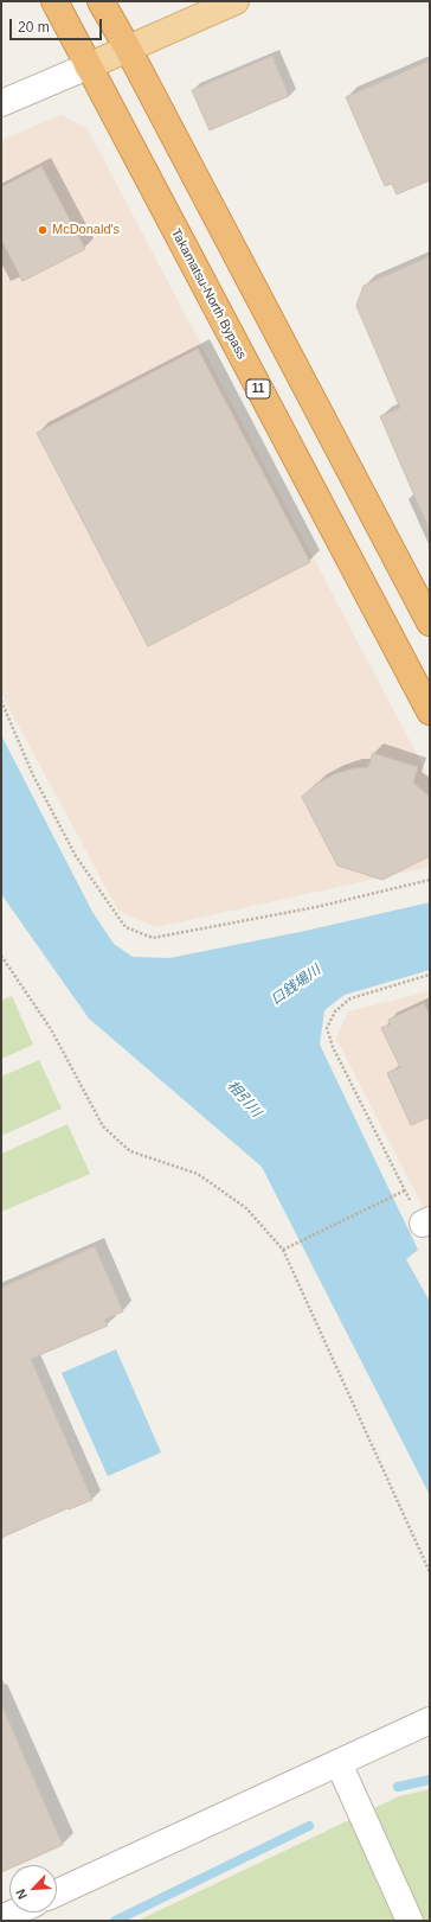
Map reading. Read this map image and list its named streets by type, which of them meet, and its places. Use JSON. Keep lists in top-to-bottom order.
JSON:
{
  "streets": {
    "highway": ["Takamatsu-North Bypass", "11"]
  },
  "water": ["口銭場川", "相引川"],
  "places": ["McDonald's"],
  "scale_bar": "20 m",
  "north": "bottom left"
}
